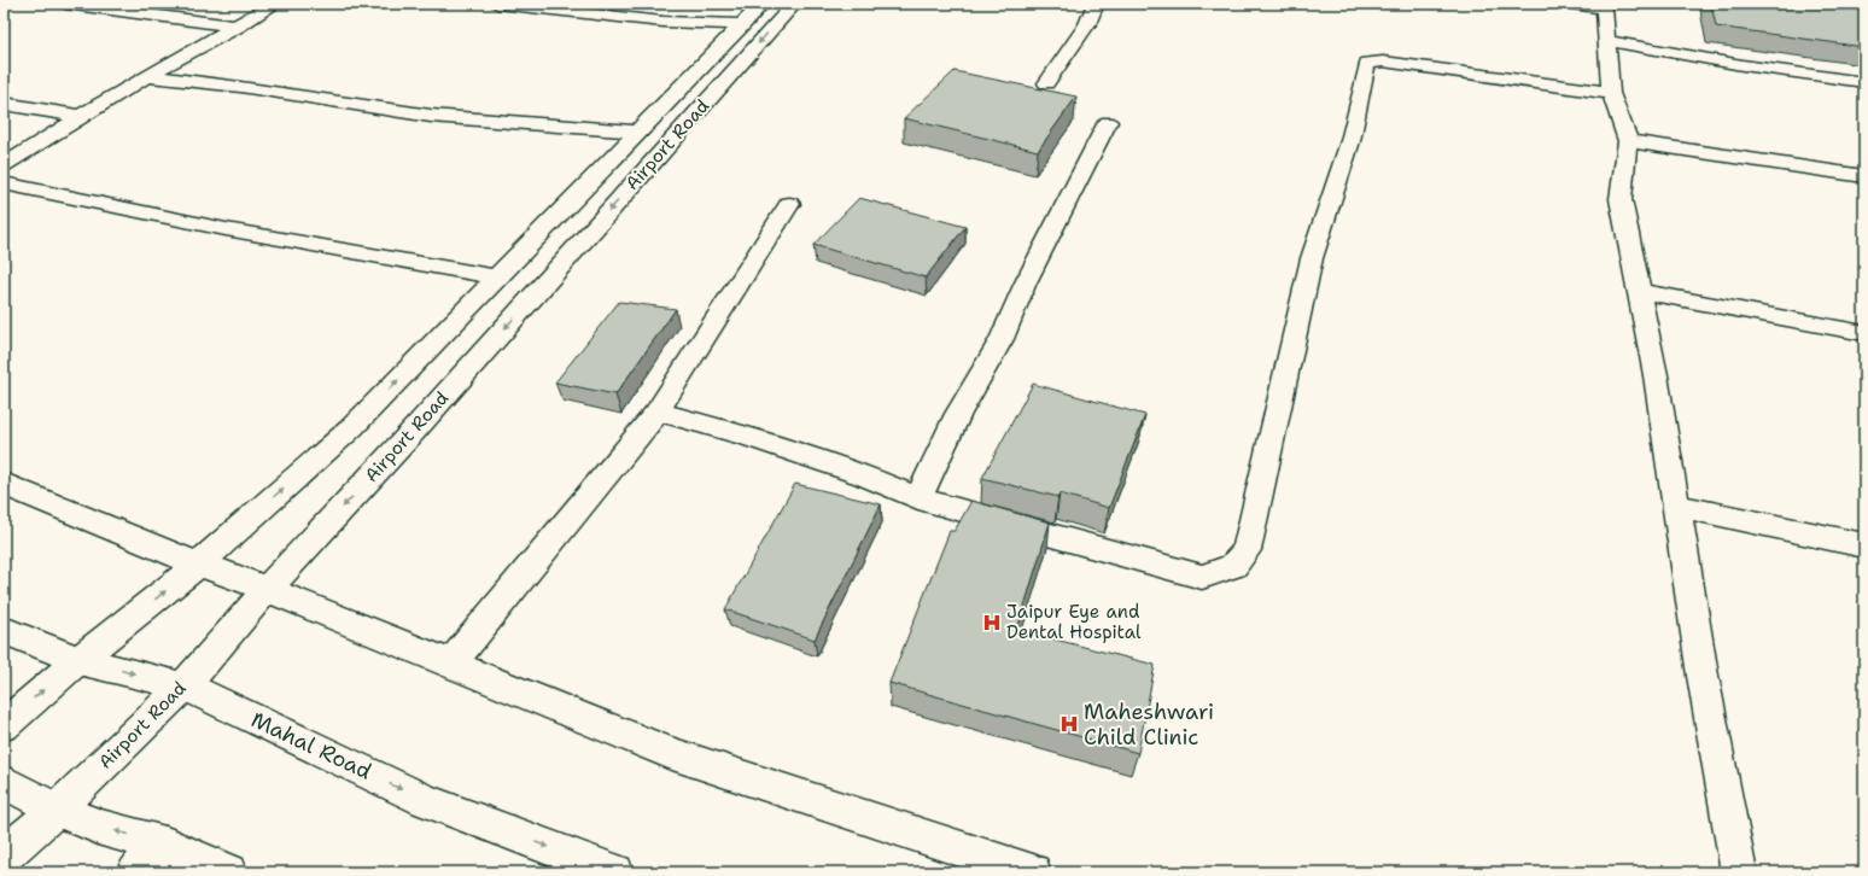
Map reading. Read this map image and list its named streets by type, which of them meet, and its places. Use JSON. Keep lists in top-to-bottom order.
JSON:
{
  "streets": {
    "street": ["Airport Road", "Mahal Road"]
  },
  "crossings": [
    ["Airport Road", "Mahal Road"]
  ],
  "places": {
    "hospital": ["Jaipur Eye and Dental Hospital", "Maheshwari Child Clinic"]
  }
}
